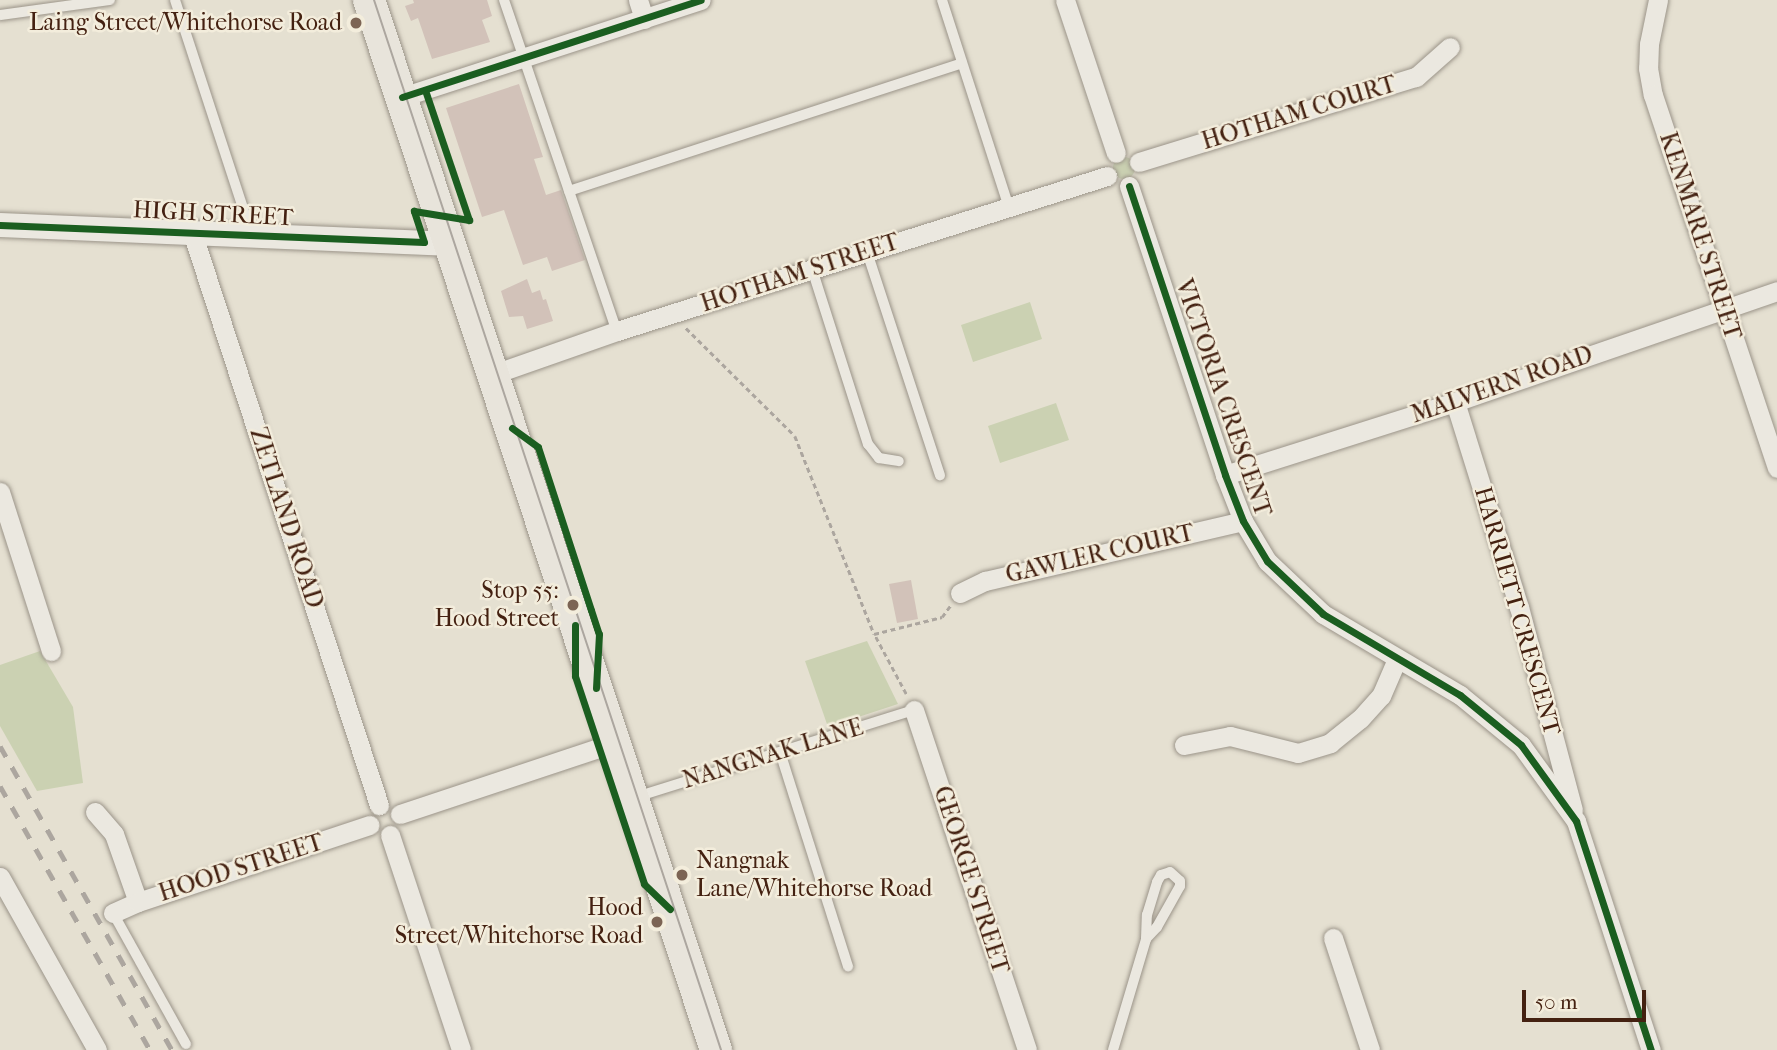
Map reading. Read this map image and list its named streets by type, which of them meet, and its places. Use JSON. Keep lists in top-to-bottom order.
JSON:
{
  "streets": {
    "street": [
      "HOTHAM COURT",
      "HIGH STREET",
      "KENMARE STREET",
      "HOTHAM STREET",
      "MALVERN ROAD",
      "VICTORIA CRESCENT",
      "ZETLAND ROAD",
      "GAWLER COURT",
      "HARRIETT CRESCENT",
      "HOOD STREET",
      "GEORGE STREET"
    ],
    "lane": ["NANGNAK LANE"]
  },
  "crossings": [
    ["HOTHAM COURT", "HOTHAM STREET"],
    ["HOTHAM COURT", "VICTORIA CRESCENT"],
    ["HIGH STREET", "ZETLAND ROAD"],
    ["KENMARE STREET", "MALVERN ROAD"],
    ["HOTHAM STREET", "VICTORIA CRESCENT"],
    ["MALVERN ROAD", "VICTORIA CRESCENT"],
    ["MALVERN ROAD", "HARRIETT CRESCENT"],
    ["VICTORIA CRESCENT", "GAWLER COURT"],
    ["VICTORIA CRESCENT", "HARRIETT CRESCENT"],
    ["ZETLAND ROAD", "HOOD STREET"],
    ["NANGNAK LANE", "GEORGE STREET"]
  ],
  "places": [
    "Laing Street/Whitehorse Road",
    "Stop 55: Hood Street",
    "Nangnak Lane/Whitehorse Road",
    "Hood Street/Whitehorse Road"
  ],
  "scale_bar": "50 m"
}
